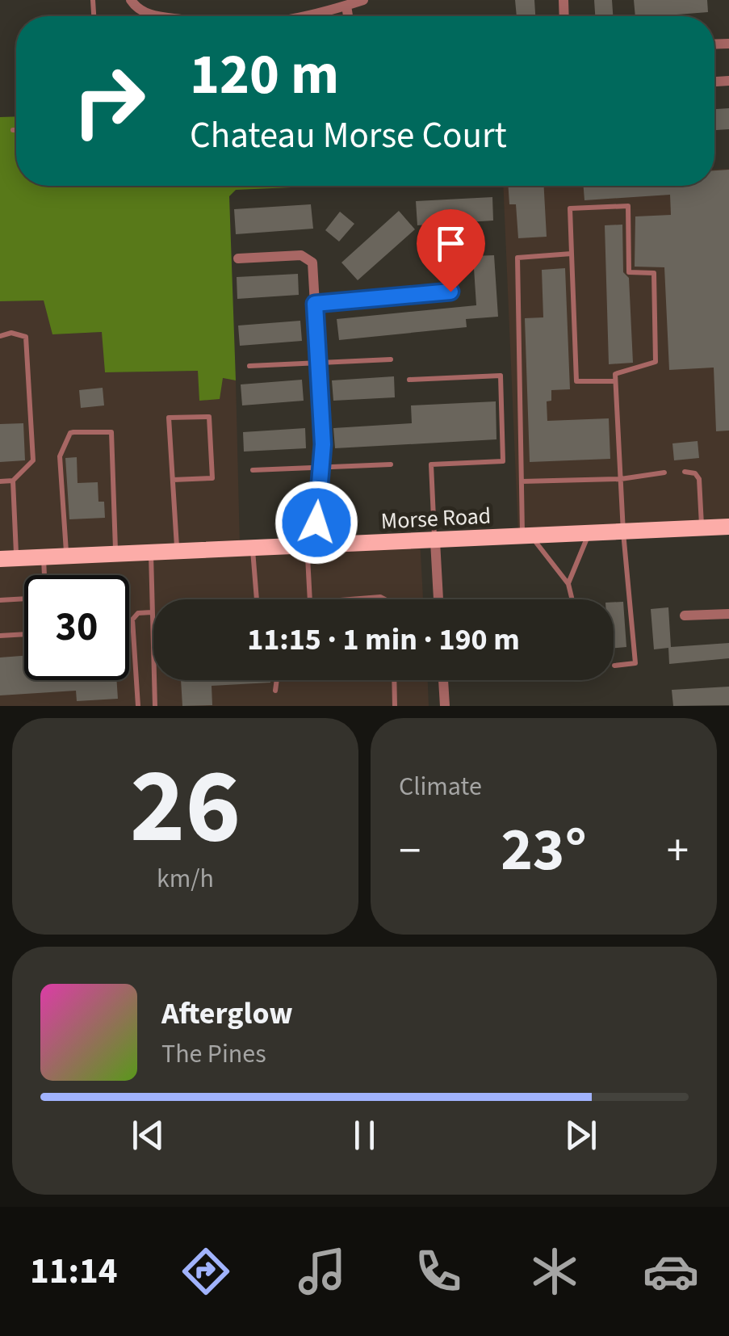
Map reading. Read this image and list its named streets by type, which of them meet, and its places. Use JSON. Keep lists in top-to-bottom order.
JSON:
{
  "streets": {
    "main road": ["Morse Road"]
  },
  "page": {
    "turn": ["120 m", "Chateau Morse Court"],
    "limit": "30",
    "trip": "11:15 · 1 min · 190 m",
    "tile": [
      ["26", "km/h"],
      "Climate"
    ],
    "heat": ["−", "23°", "+"],
    "song": ["Afterglow", "The Pines"],
    "tabs": "11:14"
  }
}
